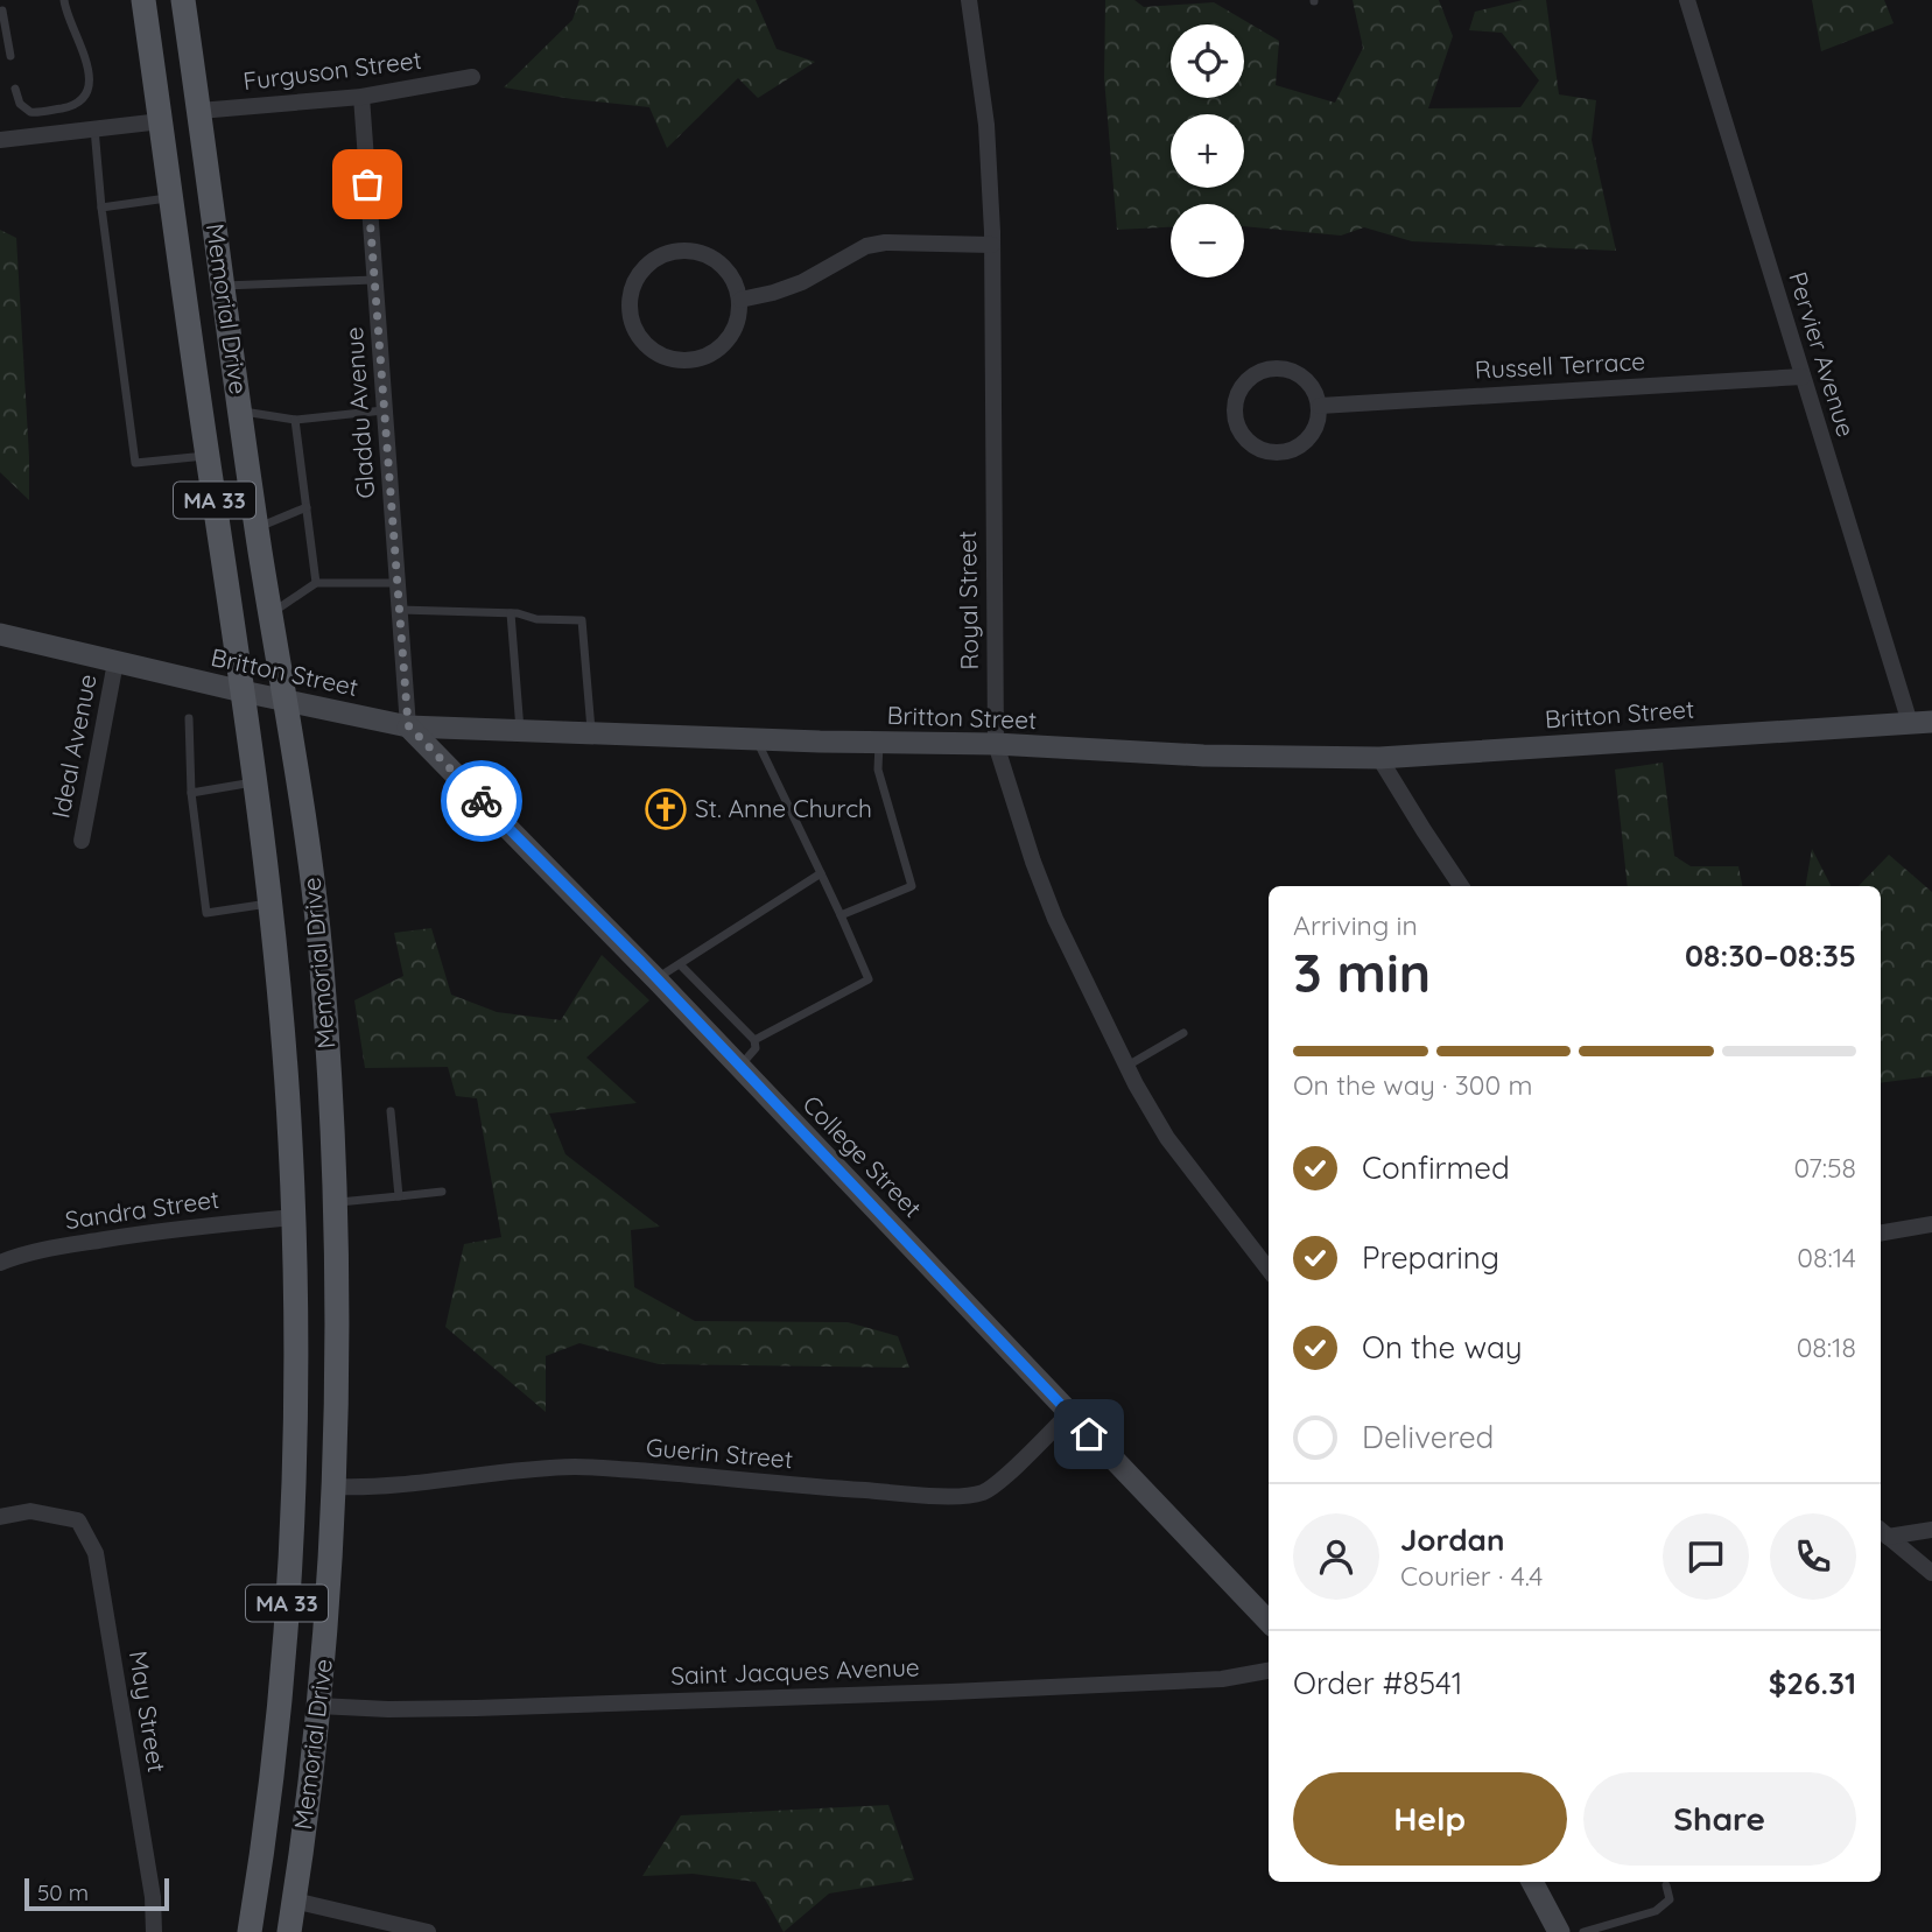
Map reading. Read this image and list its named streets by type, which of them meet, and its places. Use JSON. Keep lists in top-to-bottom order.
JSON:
{
  "streets": {
    "main road": ["Memorial Drive", "MA 33"],
    "street": [
      "Furguson Street",
      "Pervier Avenue",
      "Russell Terrace",
      "Gladdu Avenue",
      "Royal Street",
      "Britton Street",
      "Ideal Avenue",
      "College Street",
      "Sandra Street",
      "Guerin Street",
      "Saint Jacques Avenue",
      "May Street"
    ]
  },
  "crossings": [
    ["Furguson Street", "Memorial Drive"],
    ["Furguson Street", "Gladdu Avenue"],
    ["Memorial Drive", "Britton Street"],
    ["Memorial Drive", "Sandra Street"],
    ["Memorial Drive", "Guerin Street"],
    ["Memorial Drive", "Saint Jacques Avenue"],
    ["Pervier Avenue", "Russell Terrace"],
    ["Pervier Avenue", "Britton Street"],
    ["Gladdu Avenue", "Britton Street"],
    ["Gladdu Avenue", "College Street"],
    ["Royal Street", "Britton Street"],
    ["Britton Street", "Ideal Avenue"],
    ["Britton Street", "College Street"],
    ["College Street", "Guerin Street"]
  ],
  "places": {
    "church": ["St. Anne Church"]
  },
  "scale_bar": "50 m",
  "page": {
    "map_buttons": ["+", "−"],
    "heading": ["3 min", "Arriving in", "08:30–08:35"],
    "panel": [
      "Jordan",
      "Courier · 4.4",
      "Order #8541",
      "$26.31"
    ],
    "bar": "On the way · 300 m",
    "list": [
      ["Confirmed", "07:58"],
      ["Preparing", "08:14"],
      ["On the way", "08:18"],
      "Delivered"
    ],
    "buttons": ["Help", "Share"],
    "scale": "50 m"
  }
}
